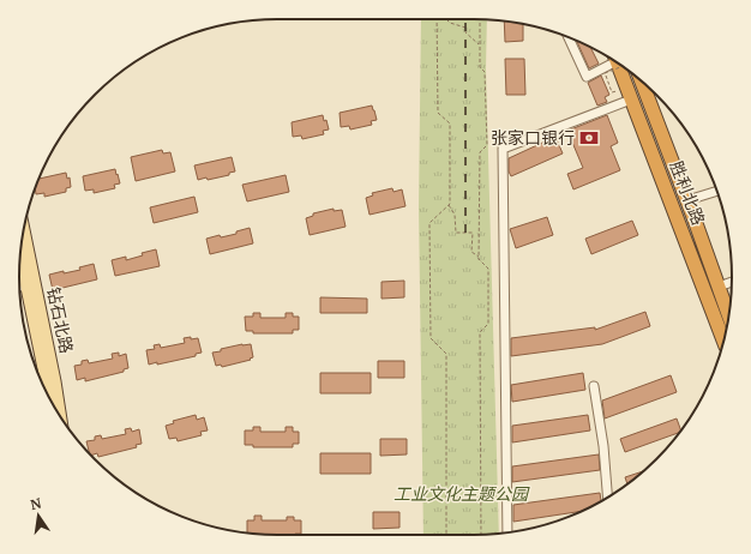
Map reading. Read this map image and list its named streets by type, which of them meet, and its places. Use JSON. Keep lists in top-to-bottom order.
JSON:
{
  "streets": {
    "highway": ["胜利北路"],
    "main road": ["钻石北路"]
  },
  "parks": ["工业文化主题公园"],
  "places": {
    "bank": ["张家口银行"]
  },
  "north": "top"
}
